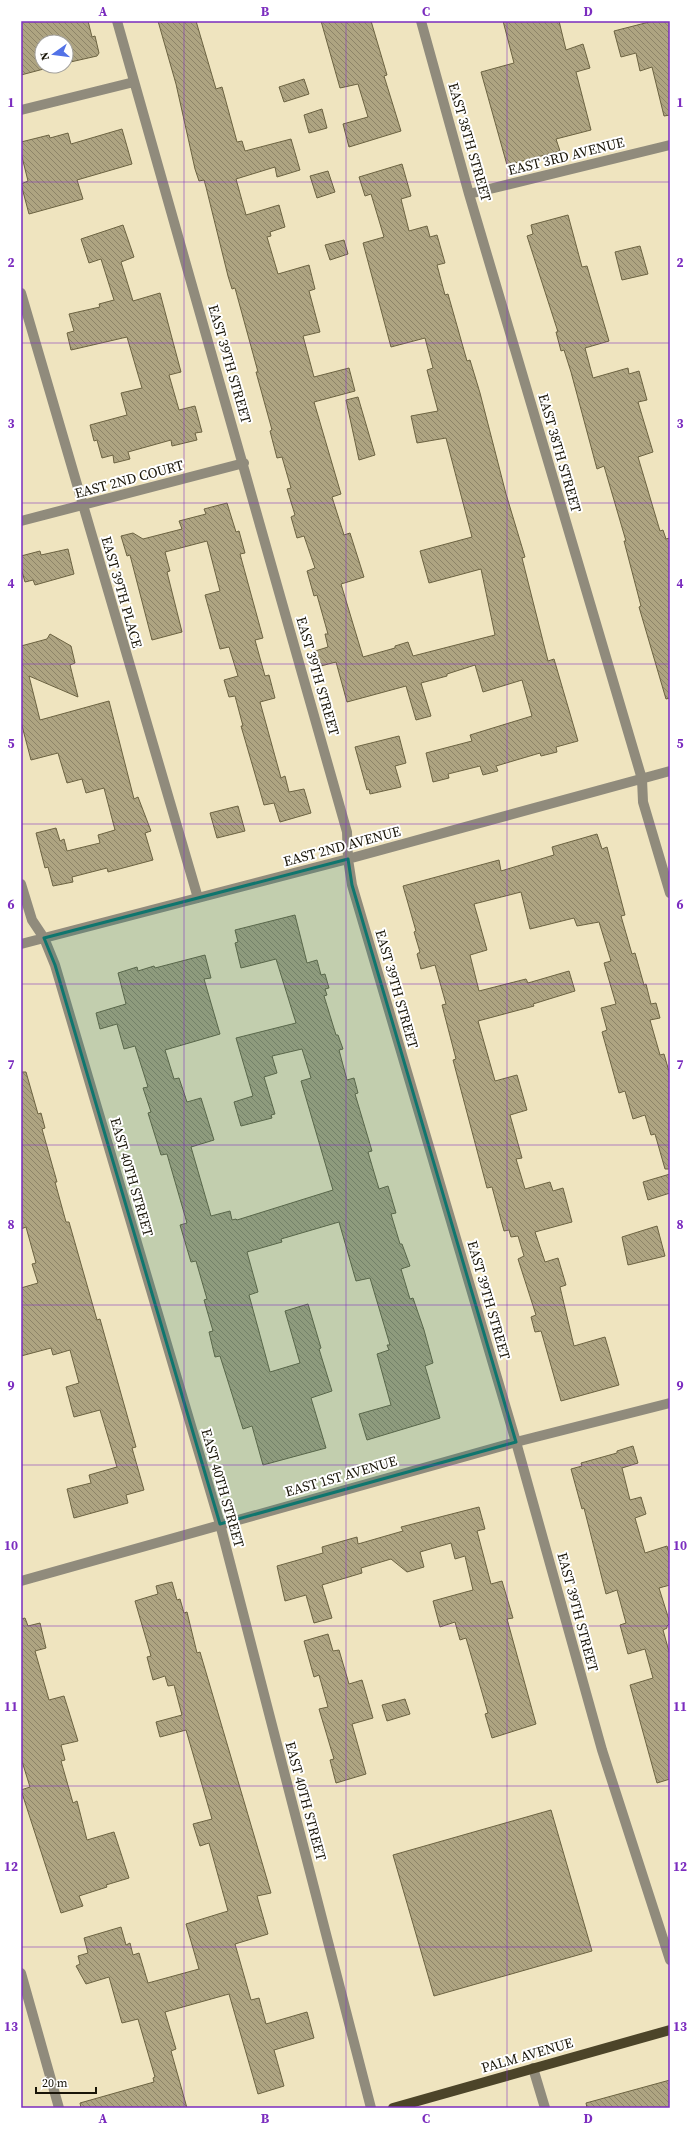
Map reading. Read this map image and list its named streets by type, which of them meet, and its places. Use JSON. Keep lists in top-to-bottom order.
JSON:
{
  "streets": {
    "main road": ["PALM AVENUE"],
    "street": [
      "EAST 38TH STREET",
      "EAST 3RD AVENUE",
      "EAST 39TH STREET",
      "EAST 2ND COURT",
      "EAST 39TH PLACE",
      "EAST 2ND AVENUE",
      "EAST 40TH STREET",
      "EAST 1ST AVENUE"
    ]
  },
  "crossings": [
    ["EAST 38TH STREET", "EAST 3RD AVENUE"],
    ["EAST 38TH STREET", "EAST 2ND AVENUE"],
    ["EAST 39TH STREET", "EAST 2ND COURT"],
    ["EAST 39TH STREET", "EAST 2ND AVENUE"],
    ["EAST 39TH STREET", "EAST 1ST AVENUE"],
    ["EAST 2ND COURT", "EAST 39TH PLACE"],
    ["EAST 39TH PLACE", "EAST 2ND AVENUE"],
    ["EAST 2ND AVENUE", "EAST 40TH STREET"],
    ["EAST 40TH STREET", "EAST 1ST AVENUE"]
  ],
  "scale_bar": "20 m",
  "north": "left",
  "grid": {
    "columns": [
      "A",
      "B",
      "C",
      "D"
    ],
    "rows": [
      "1",
      "2",
      "3",
      "4",
      "5",
      "6",
      "7",
      "8",
      "9",
      "10",
      "11",
      "12",
      "13"
    ]
  }
}
